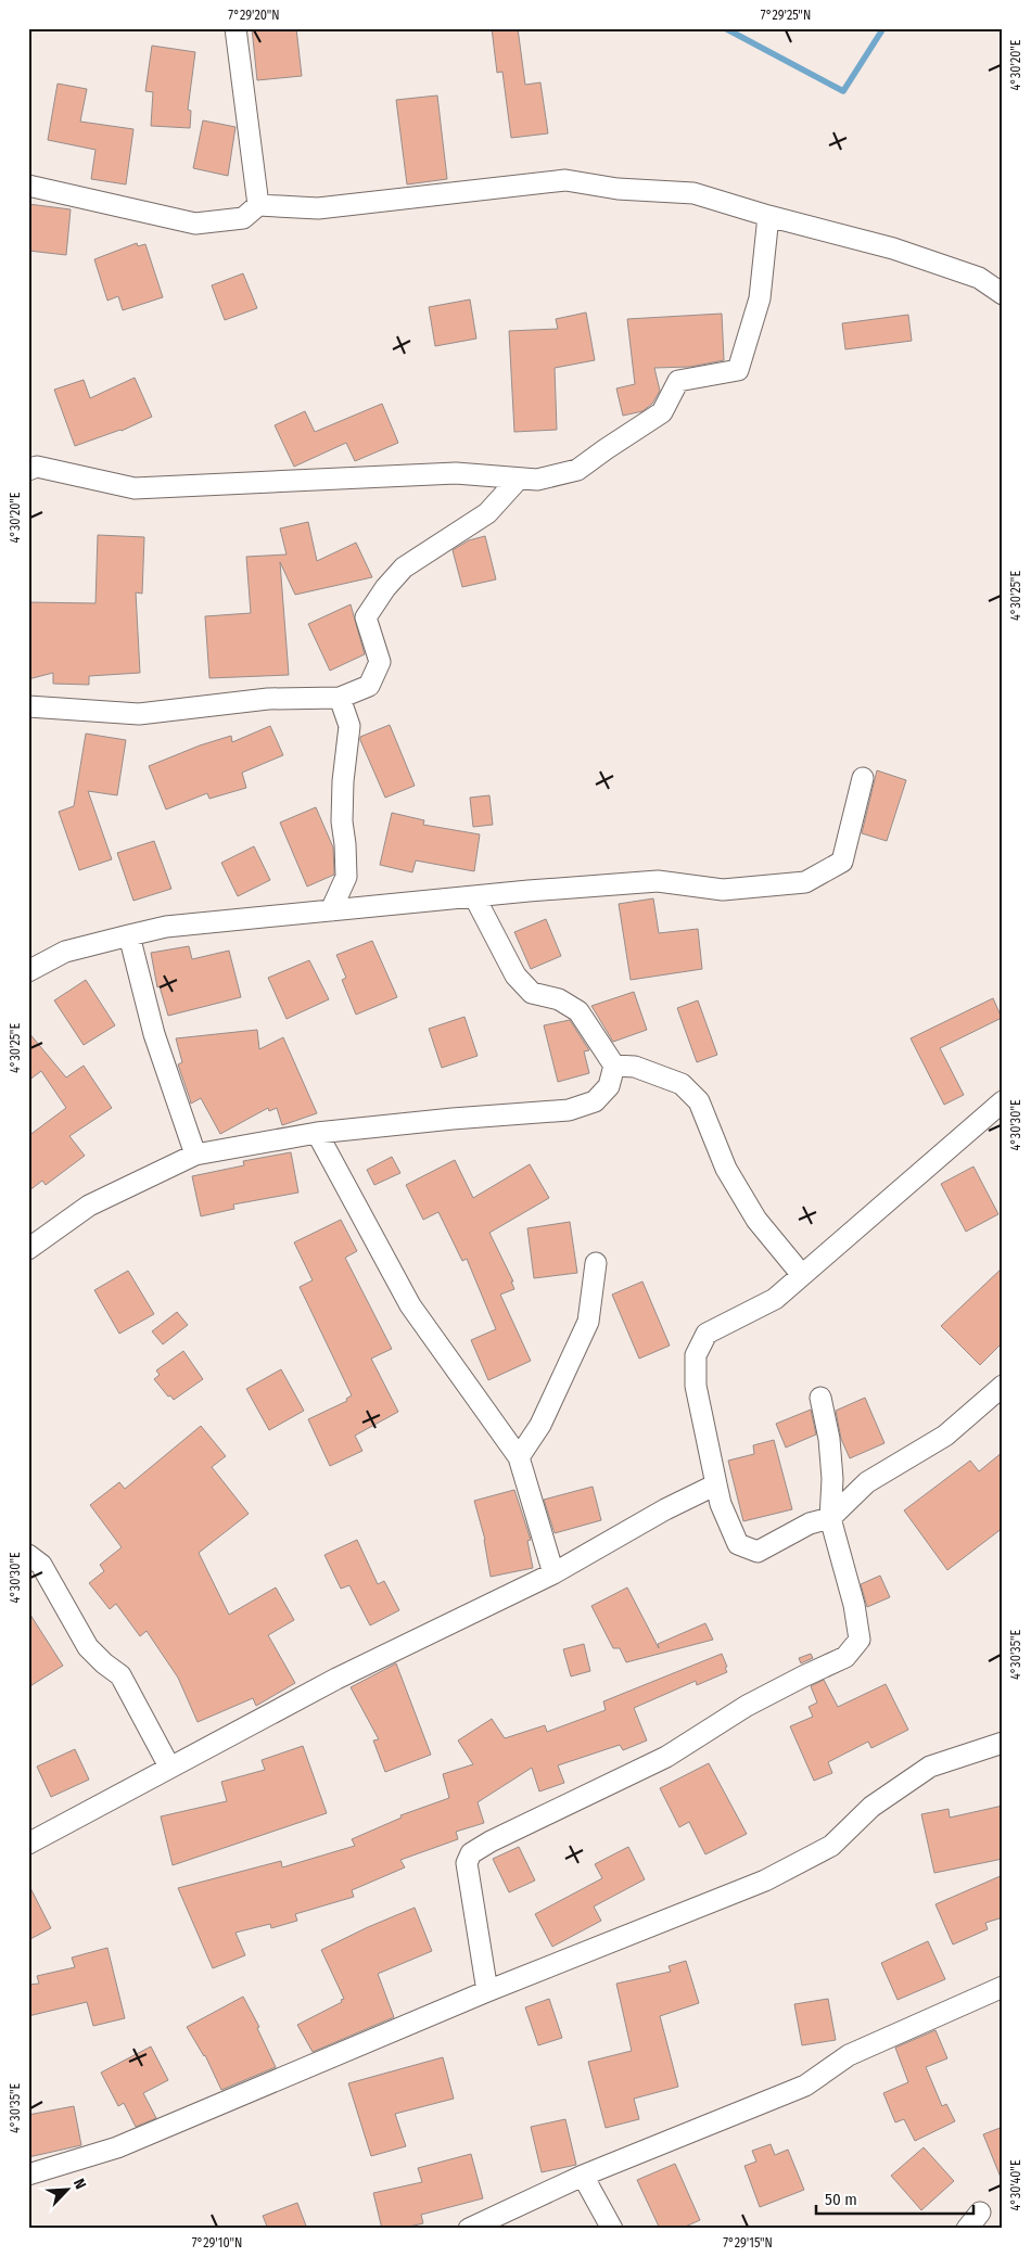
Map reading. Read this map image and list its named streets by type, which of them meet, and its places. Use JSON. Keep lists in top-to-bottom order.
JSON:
{
  "scale_bar": "50 m",
  "north": "top right",
  "coordinates": [
    "7°29'20\"N",
    "7°29'25\"N",
    "4°30'20\"E",
    "4°30'25\"E",
    "4°30'30\"E",
    "4°30'35\"E",
    "4°30'40\"E",
    "7°29'10\"N",
    "7°29'15\"N"
  ]
}
